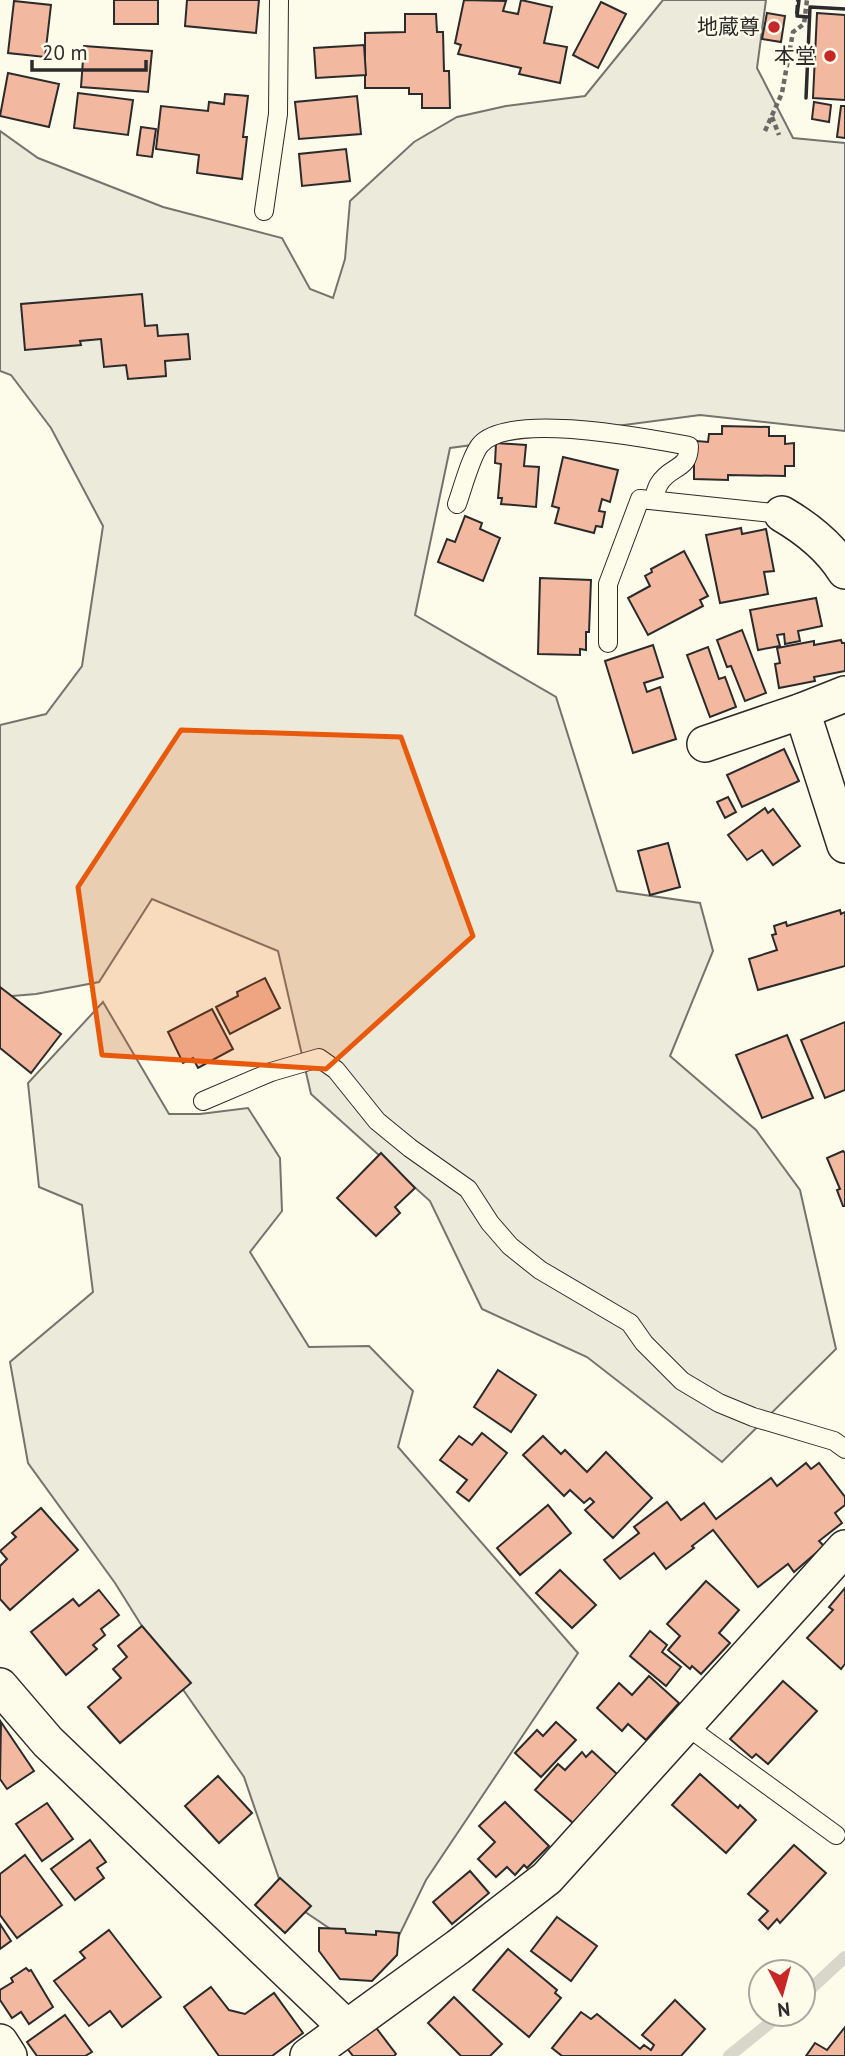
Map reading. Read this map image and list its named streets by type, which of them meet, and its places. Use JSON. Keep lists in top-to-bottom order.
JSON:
{
  "places": ["地蔵尊", "本堂"],
  "scale_bar": "20 m",
  "north": "bottom"
}
